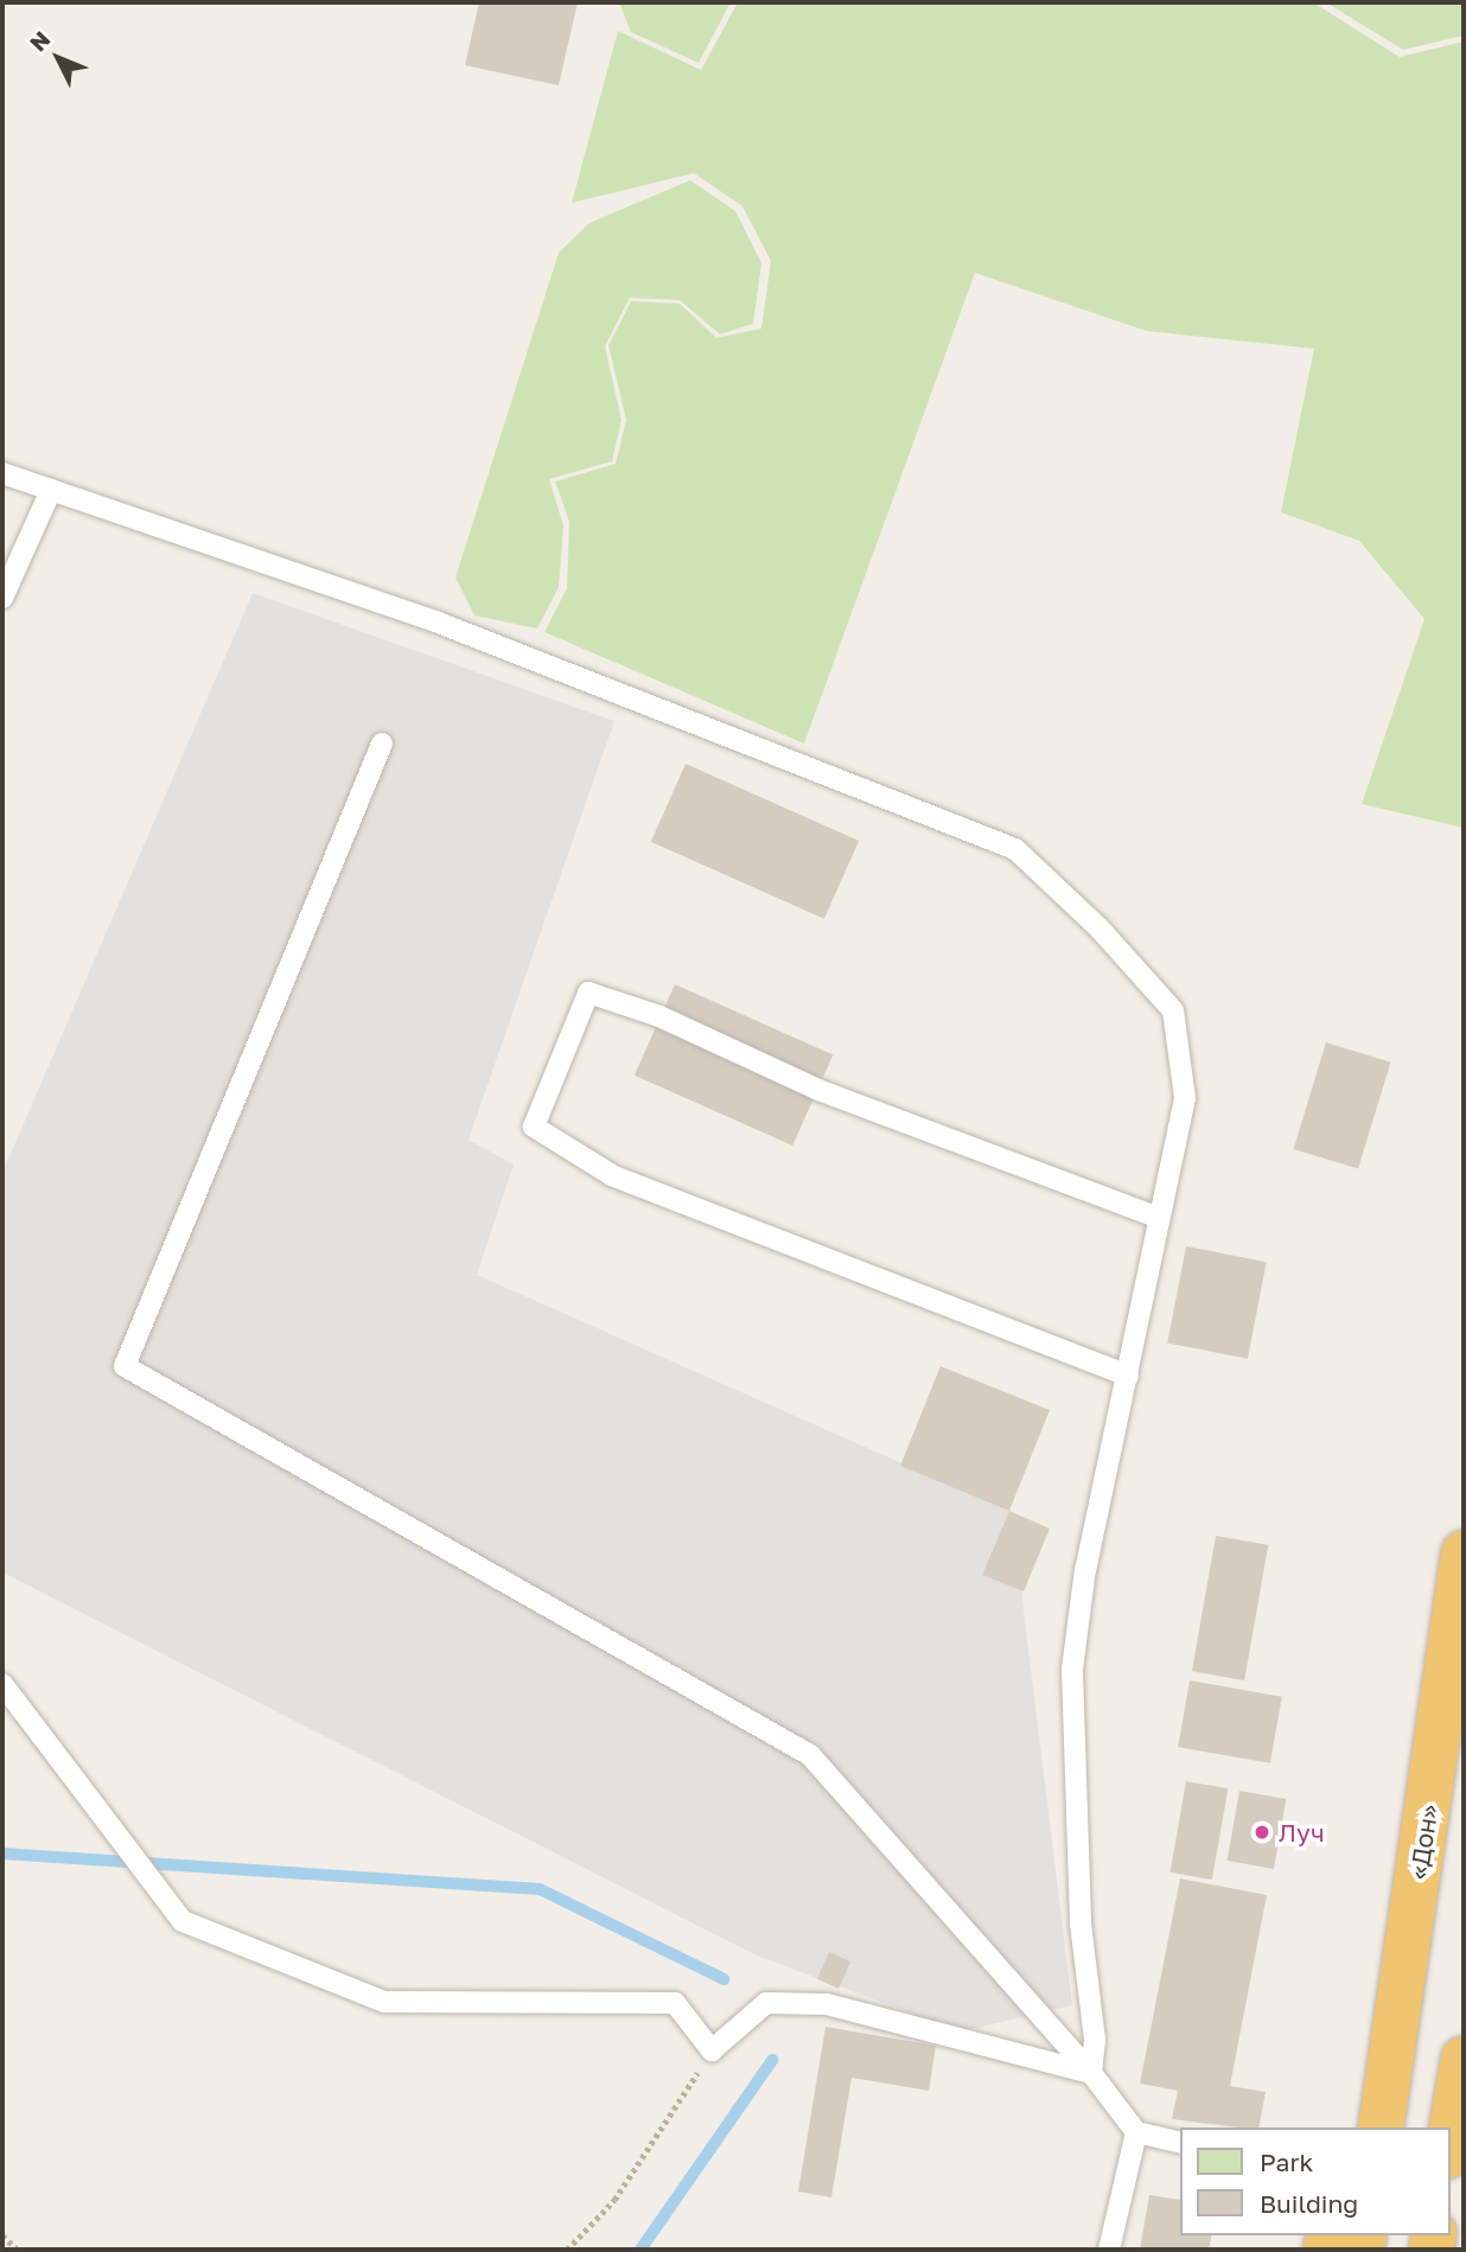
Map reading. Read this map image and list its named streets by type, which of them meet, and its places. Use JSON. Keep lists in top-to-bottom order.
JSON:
{
  "streets": {
    "highway": ["«Дон»"]
  },
  "places": ["Луч"],
  "legend": ["Park", "Building"],
  "north": "top left"
}
